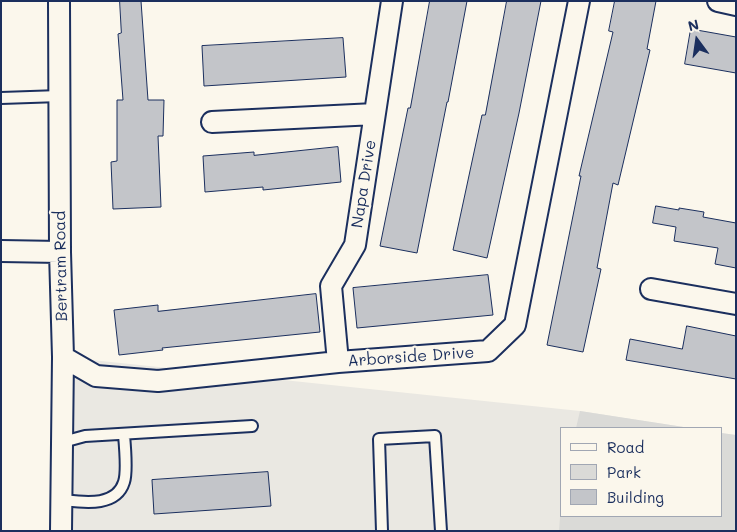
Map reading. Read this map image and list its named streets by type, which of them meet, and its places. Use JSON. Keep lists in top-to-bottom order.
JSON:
{
  "streets": {
    "street": ["Napa Drive", "Bertram Road", "Arborside Drive"]
  },
  "crossings": [
    ["Napa Drive", "Arborside Drive"],
    ["Bertram Road", "Arborside Drive"]
  ],
  "legend": ["Road", "Park", "Building"],
  "north": "top"
}
